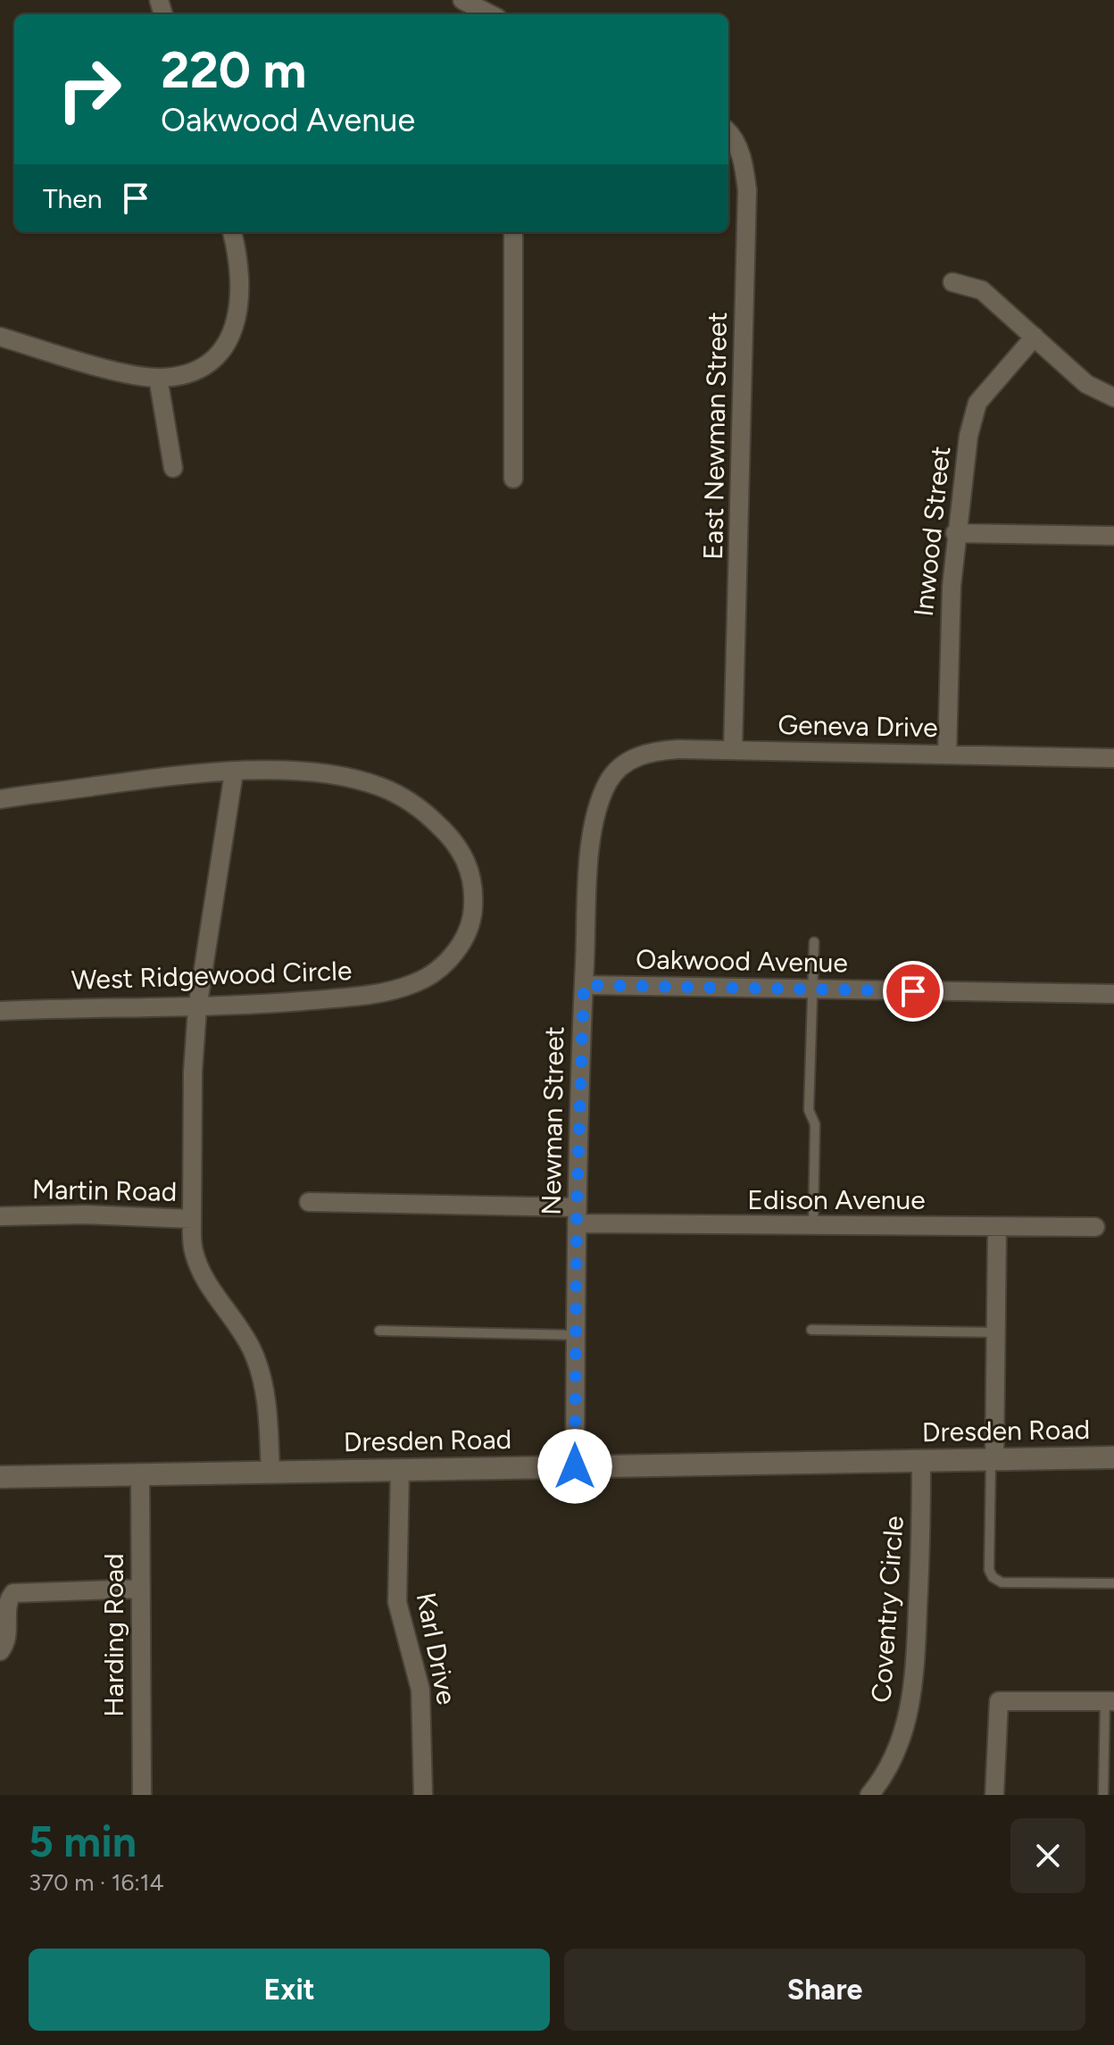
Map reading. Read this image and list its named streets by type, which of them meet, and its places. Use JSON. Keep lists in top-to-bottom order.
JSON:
{
  "streets": {
    "street": [
      "East Newman Street",
      "Inwood Street",
      "Geneva Drive",
      "Oakwood Avenue",
      "West Ridgewood Circle",
      "Newman Street",
      "Martin Road",
      "Edison Avenue",
      "Dresden Road",
      "Coventry Circle",
      "Harding Road",
      "Karl Drive"
    ]
  },
  "crossings": [
    ["East Newman Street", "Geneva Drive"],
    ["Inwood Street", "Geneva Drive"],
    ["Geneva Drive", "Newman Street"],
    ["Oakwood Avenue", "Newman Street"],
    ["Newman Street", "Edison Avenue"],
    ["Newman Street", "Dresden Road"],
    ["Martin Road", "Dresden Road"],
    ["Dresden Road", "Coventry Circle"],
    ["Dresden Road", "Harding Road"],
    ["Dresden Road", "Karl Drive"]
  ],
  "page": {
    "turn": ["220 m", "Oakwood Avenue"],
    "then": "Then",
    "heading": ["5 min", "370 m · 16:14"],
    "buttons": ["Exit", "Share"]
  }
}
